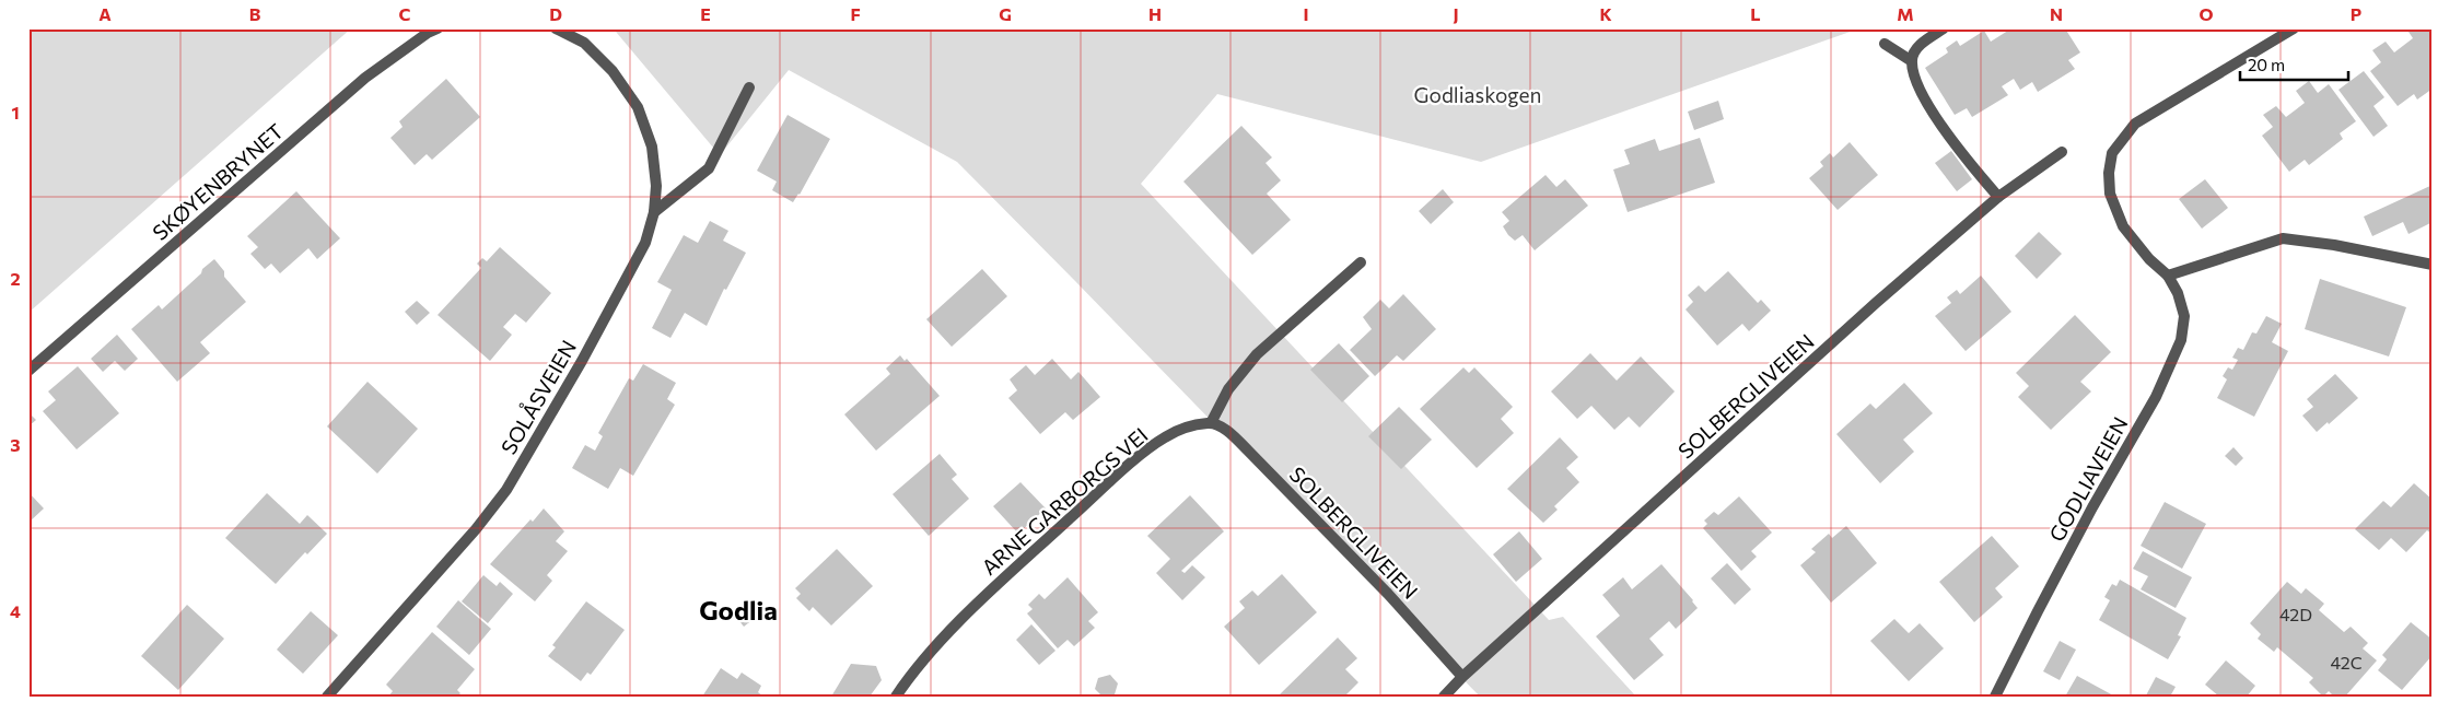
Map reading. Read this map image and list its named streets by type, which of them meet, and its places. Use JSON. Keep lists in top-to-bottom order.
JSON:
{
  "streets": {
    "street": [
      "SKØYENBRYNET",
      "SOLBERGLIVEIEN",
      "SOLÅSVEIEN",
      "GODLIAVEIEN",
      "ARNE GARBORGS VEI"
    ]
  },
  "crossings": [
    ["SOLBERGLIVEIEN", "ARNE GARBORGS VEI"]
  ],
  "districts": ["Godlia"],
  "parks": ["Godliaskogen"],
  "house_numbers": ["42D", "42C"],
  "scale_bar": "20 m",
  "grid": {
    "columns": [
      "A",
      "B",
      "C",
      "D",
      "E",
      "F",
      "G",
      "H",
      "I",
      "J",
      "K",
      "L",
      "M",
      "N",
      "O",
      "P"
    ],
    "rows": [
      "1",
      "2",
      "3",
      "4"
    ]
  }
}
